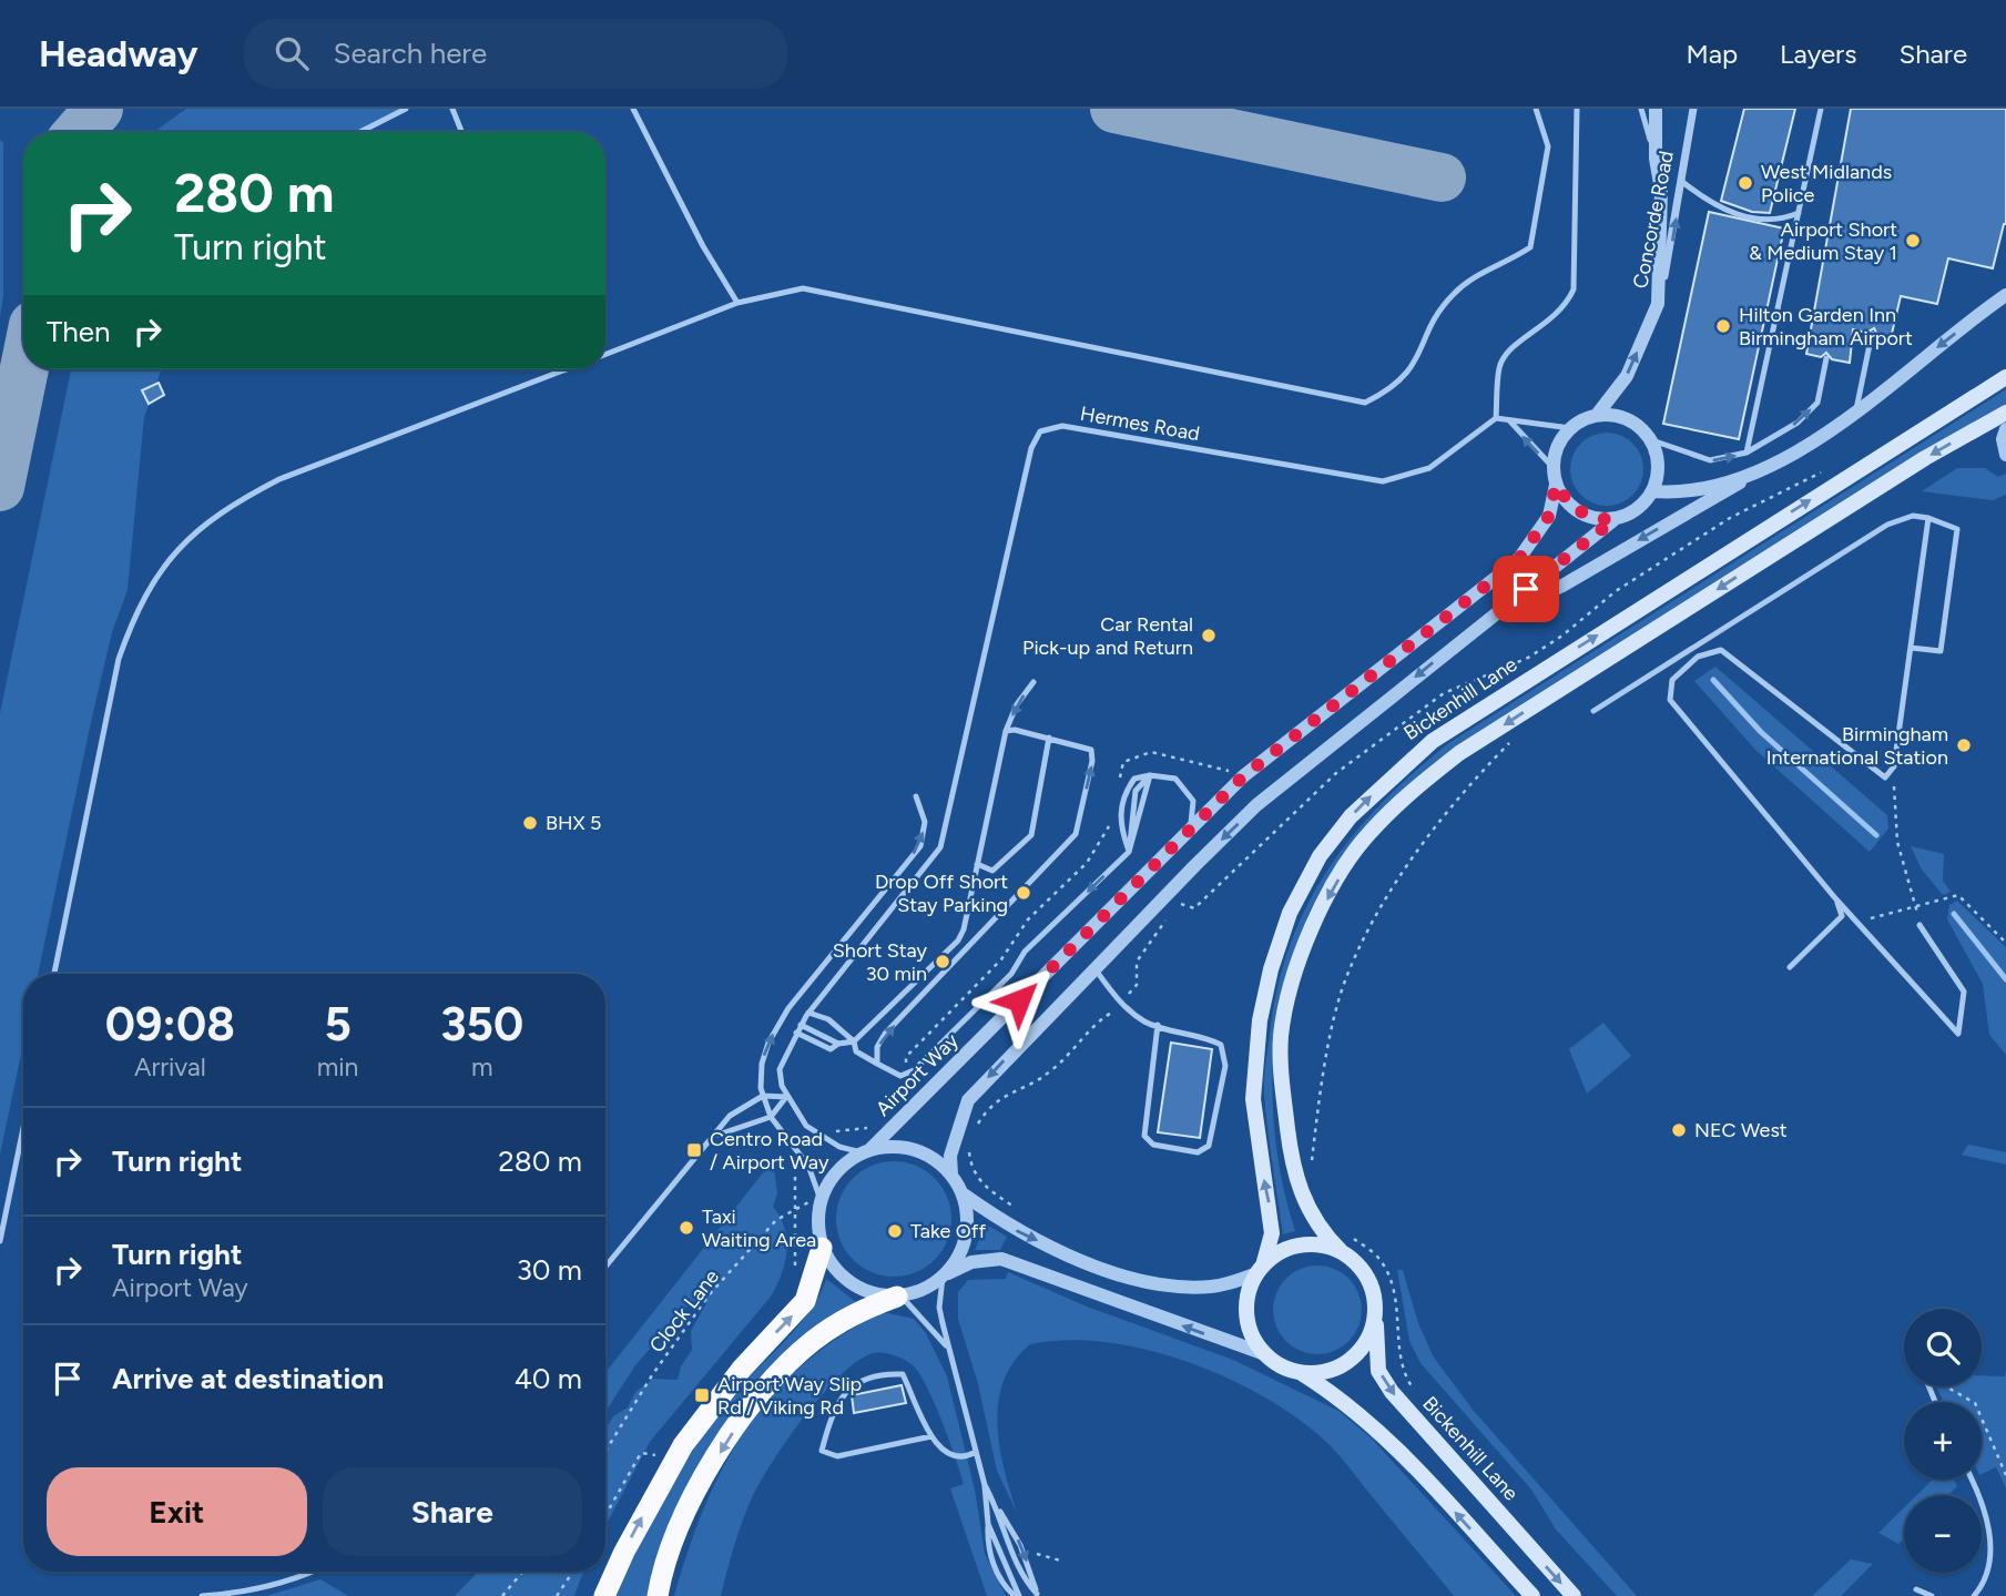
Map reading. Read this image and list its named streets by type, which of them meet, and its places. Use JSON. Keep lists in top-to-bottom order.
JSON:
{
  "streets": {
    "main road": ["Bickenhill Lane"],
    "street": ["Concorde Road", "Airport Way"],
    "lane": ["Hermes Road"],
    "path": ["Clock Lane"]
  },
  "crossings": [
    ["Concorde Road", "Airport Way"],
    ["Airport Way", "Clock Lane"]
  ],
  "places": {
    "other": [
      "West Midlands Police",
      "Airport Short & Medium Stay 1",
      "Hilton Garden Inn Birmingham Airport",
      "Car Rental Pick-up and Return",
      "Birmingham International Station",
      "BHX 5",
      "Drop Off Short Stay Parking",
      "Short Stay 30 min",
      "NEC West",
      "Taxi Waiting Area",
      "Take Off"
    ],
    "transit": ["Centro Road / Airport Way", "Airport Way Slip Rd / Viking Rd"]
  },
  "page": {
    "header": "Headway",
    "search": "Search here",
    "nav": ["Map", "Layers", "Share"],
    "turn": ["280 m", "Turn right"],
    "then": "Then",
    "eta": [
      "09:08",
      "Arrival",
      "5",
      "min",
      "350",
      "m"
    ],
    "list": [
      {
        "name": "Turn right",
        "value": "280 m"
      },
      {
        "name": "Turn right",
        "note": "Airport Way",
        "value": "30 m"
      },
      {
        "name": "Arrive at destination",
        "value": "40 m"
      }
    ],
    "map_buttons": ["+", "−"],
    "buttons": ["Exit", "Share"]
  }
}
